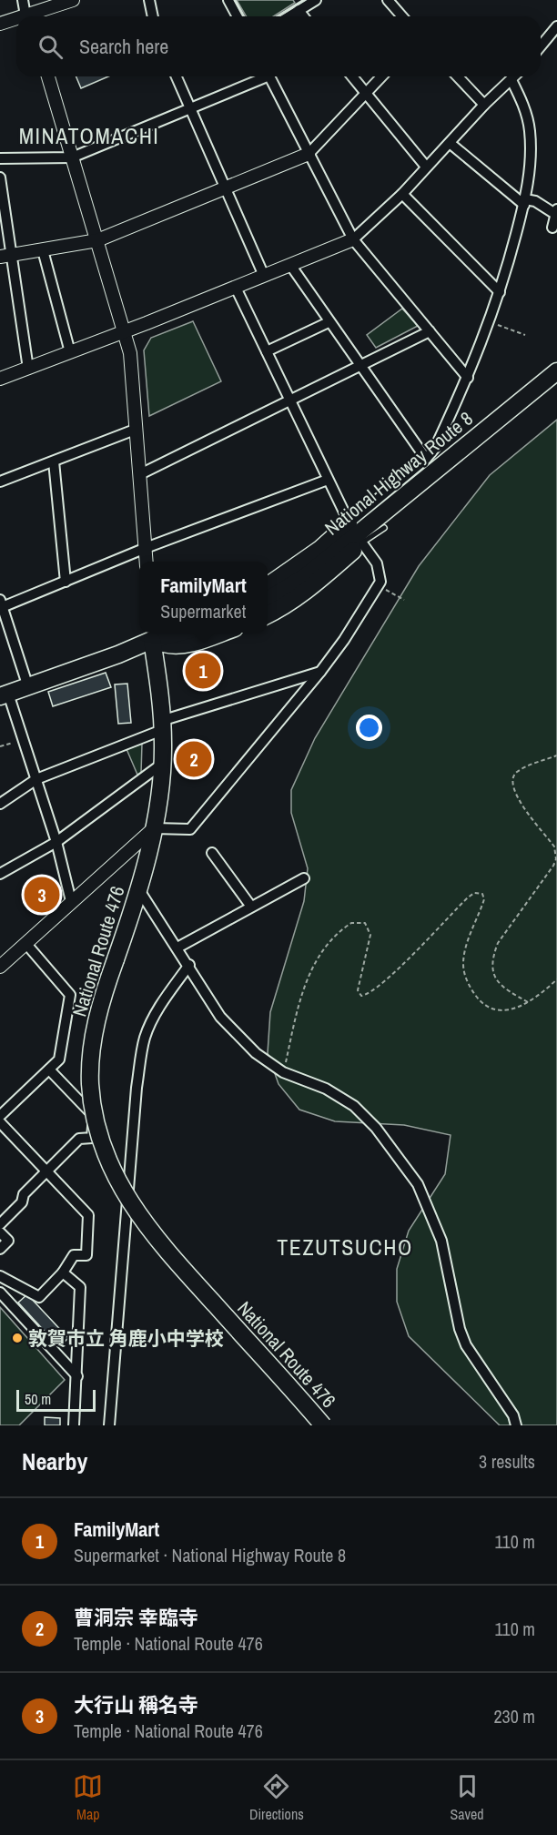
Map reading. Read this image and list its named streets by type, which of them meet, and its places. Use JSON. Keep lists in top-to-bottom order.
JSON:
{
  "streets": {
    "highway": ["National Highway Route 8", "National Route 476"]
  },
  "districts": ["MINATOMACHI", "TEZUTSUCHO"],
  "places": ["敦賀市立 角鹿小中学校"],
  "scale_bar": "50 m",
  "page": {
    "search": "Search here",
    "popup": ["FamilyMart", "Supermarket"],
    "pins": ["1", "2", "3"],
    "scale": "50 m",
    "heading": ["Nearby", "3 results"],
    "list": [
      {
        "mark": "1",
        "name": "FamilyMart",
        "note": "Supermarket · National Highway Route 8",
        "value": "110 m"
      },
      {
        "mark": "2",
        "name": "曹洞宗 幸臨寺",
        "note": "Temple · National Route 476",
        "value": "110 m"
      },
      {
        "mark": "3",
        "name": "大行山 稱名寺",
        "note": "Temple · National Route 476",
        "value": "230 m"
      }
    ],
    "nav": ["Map", "Directions", "Saved"]
  }
}
